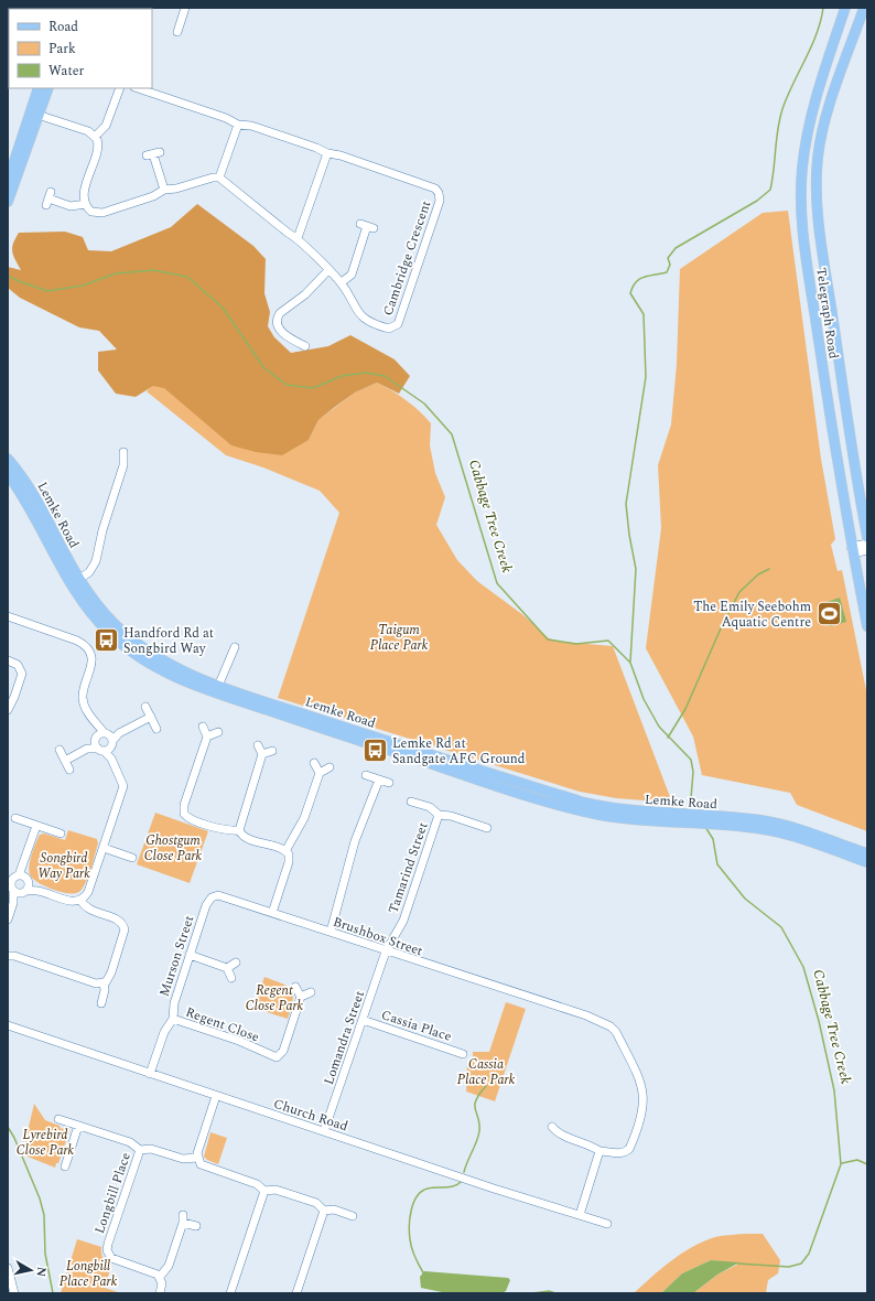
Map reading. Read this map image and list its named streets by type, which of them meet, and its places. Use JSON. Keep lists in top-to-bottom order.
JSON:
{
  "streets": {
    "main road": ["Telegraph Road", "Lemke Road"],
    "street": [
      "Cambridge Crescent",
      "Tamarind Street",
      "Brushbox Street",
      "Murson Street",
      "Regent Close",
      "Cassia Place",
      "Lomandra Street",
      "Church Road",
      "Longbill Place"
    ]
  },
  "crossings": [
    ["Tamarind Street", "Brushbox Street"],
    ["Tamarind Street", "Lomandra Street"],
    ["Brushbox Street", "Murson Street"],
    ["Brushbox Street", "Lomandra Street"],
    ["Murson Street", "Regent Close"],
    ["Murson Street", "Church Road"],
    ["Cassia Place", "Lomandra Street"],
    ["Lomandra Street", "Church Road"]
  ],
  "water": ["Cabbage Tree Creek"],
  "parks": [
    "Taigum Place Park",
    "Ghostgum Close Park",
    "Songbird Way Park",
    "Regent Close Park",
    "Cassia Place Park",
    "Lyrebird Close Park",
    "Longbill Place Park"
  ],
  "places": {
    "sports": ["The Emily Seebohm Aquatic Centre"],
    "bus stop": ["Handford Rd at Songbird Way", "Lemke Rd at Sandgate AFC Ground"]
  },
  "legend": ["Road", "Park", "Water"],
  "north": "right"
}
